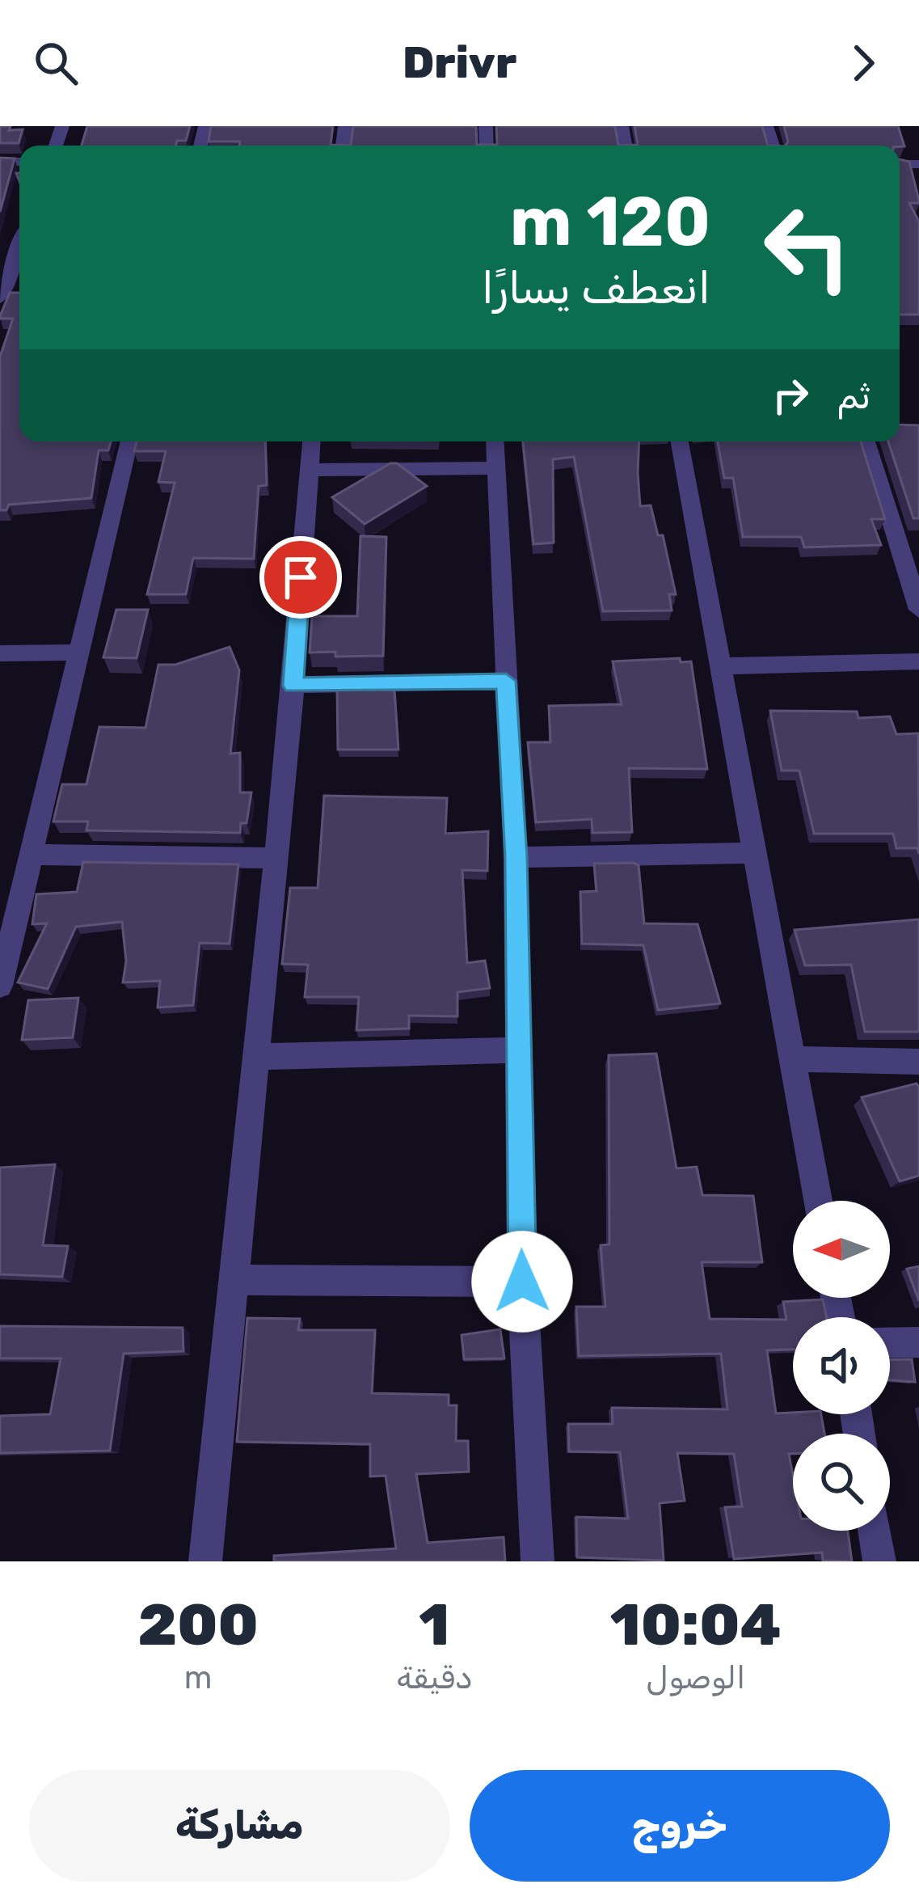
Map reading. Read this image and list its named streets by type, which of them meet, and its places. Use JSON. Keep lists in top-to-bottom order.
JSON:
{
  "north": "left",
  "page": {
    "header": "Drivr",
    "turn": ["120 m", "انعطف يسارًا"],
    "then": "ثم",
    "eta": [
      "10:04",
      "الوصول",
      "1",
      "دقيقة",
      "200",
      "m"
    ],
    "buttons": ["خروج", "مشاركة"]
  }
}
